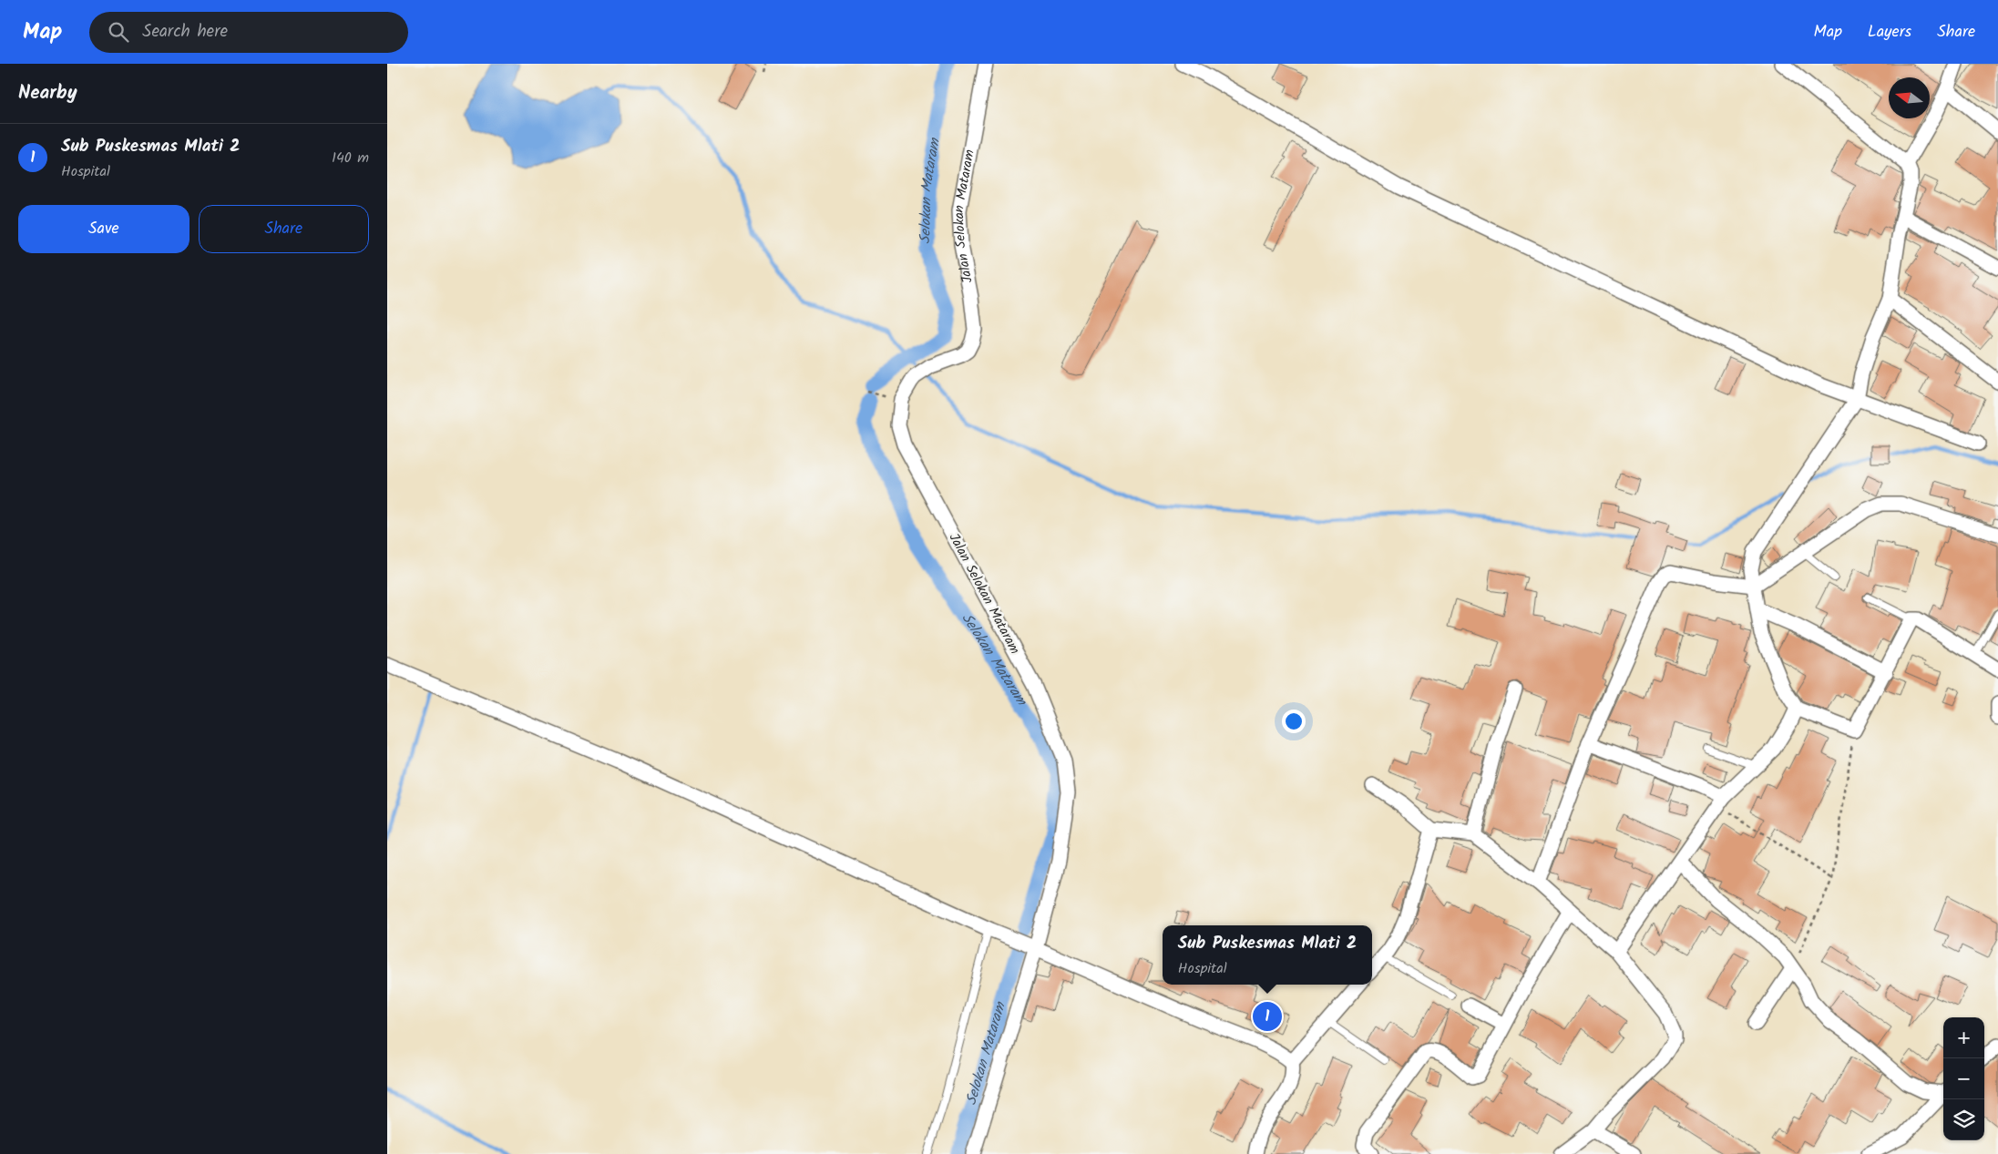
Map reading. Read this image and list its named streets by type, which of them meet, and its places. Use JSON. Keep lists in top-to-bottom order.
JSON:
{
  "streets": {
    "street": ["Jalan Selokan Mataram"]
  },
  "water": ["Selokan Mataram"],
  "north": "left",
  "page": {
    "header": "Map",
    "search": "Search here",
    "nav": ["Map", "Layers", "Share"],
    "heading": "Nearby",
    "list": [
      {
        "mark": "1",
        "name": "Sub Puskesmas Mlati 2",
        "note": "Hospital",
        "value": "140 m"
      }
    ],
    "buttons": ["Save", "Share"],
    "popup": ["Sub Puskesmas Mlati 2", "Hospital"],
    "pins": "1",
    "map_buttons": ["+", "−"]
  }
}
